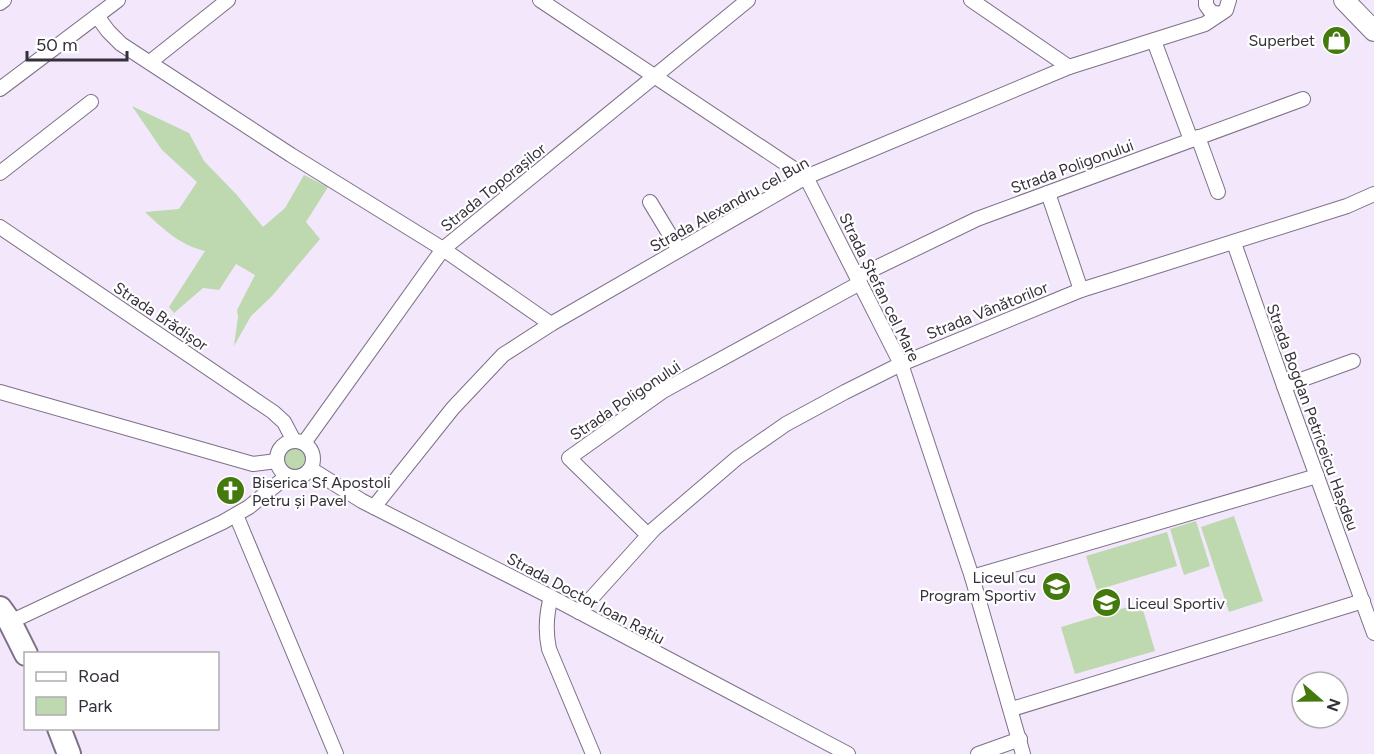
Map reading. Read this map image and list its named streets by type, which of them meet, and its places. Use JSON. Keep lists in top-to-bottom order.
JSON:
{
  "streets": {
    "street": [
      "Strada Poligonului",
      "Strada Toporașilor",
      "Strada Alexandru cel Bun",
      "Strada Ștefan cel Mare",
      "Strada Vânătorilor",
      "Strada Brădișor",
      "Strada Bogdan Petriceicu Hașdeu",
      "Strada Doctor Ioan Rațiu"
    ]
  },
  "crossings": [
    ["Strada Poligonului", "Strada Ștefan cel Mare"],
    ["Strada Poligonului", "Strada Vânătorilor"],
    ["Strada Toporașilor", "Strada Ștefan cel Mare"],
    ["Strada Toporașilor", "Strada Brădișor"],
    ["Strada Toporașilor", "Strada Doctor Ioan Rațiu"],
    ["Strada Alexandru cel Bun", "Strada Ștefan cel Mare"],
    ["Strada Alexandru cel Bun", "Strada Doctor Ioan Rațiu"],
    ["Strada Ștefan cel Mare", "Strada Vânătorilor"],
    ["Strada Vânătorilor", "Strada Bogdan Petriceicu Hașdeu"],
    ["Strada Vânătorilor", "Strada Doctor Ioan Rațiu"],
    ["Strada Brădișor", "Strada Doctor Ioan Rațiu"]
  ],
  "places": {
    "shop": ["Superbet"],
    "church": ["Biserica Sf Apostoli Petru și Pavel"],
    "school or university": ["Liceul cu Program Sportiv", "Liceul Sportiv"]
  },
  "legend": ["Road", "Park"],
  "scale_bar": "50 m",
  "north": "right"
}
